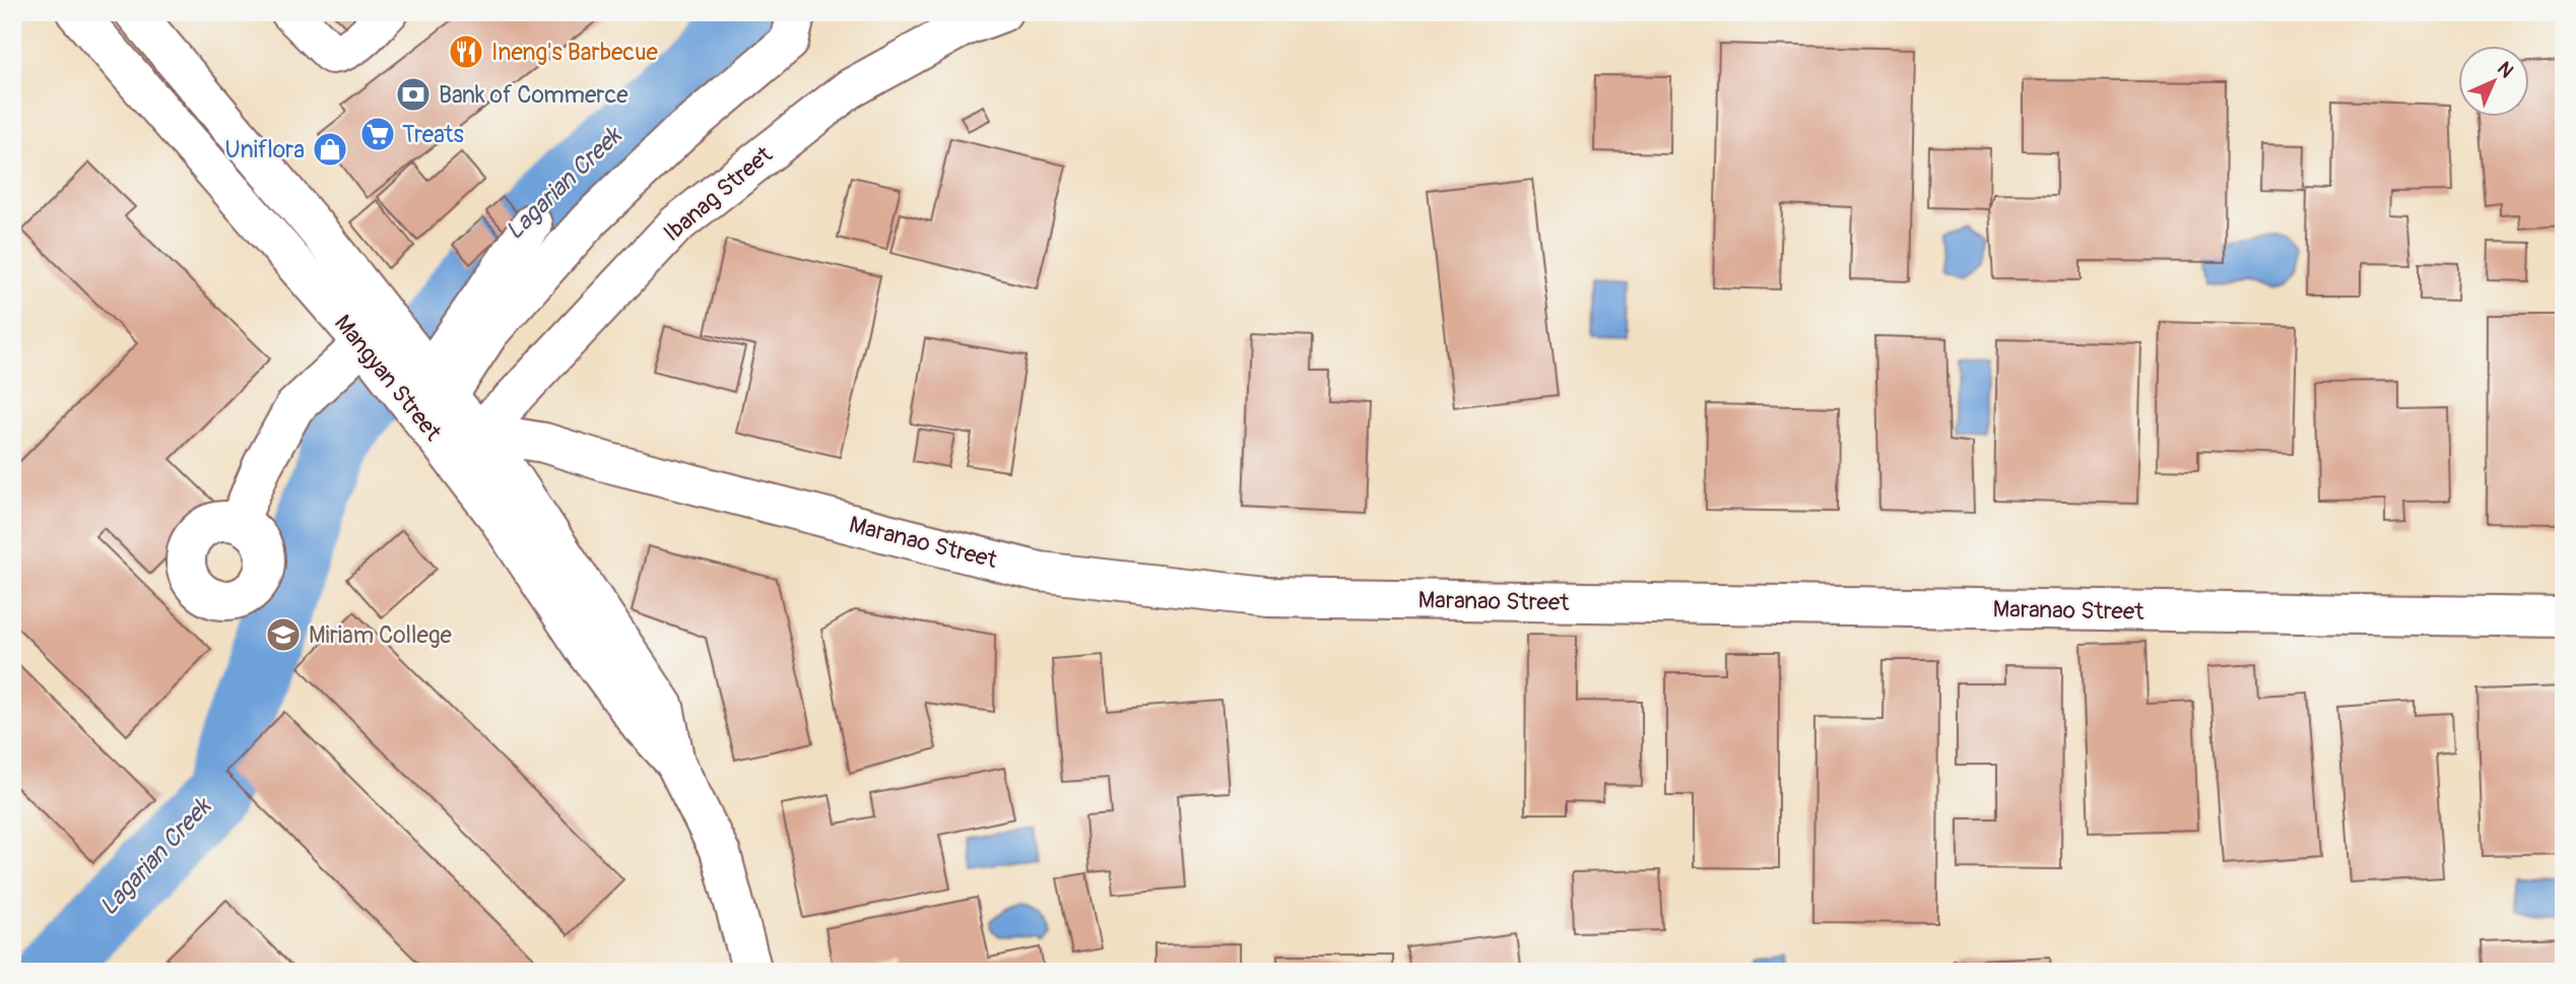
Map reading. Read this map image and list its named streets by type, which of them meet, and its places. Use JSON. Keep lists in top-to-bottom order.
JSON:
{
  "streets": {
    "street": ["Ibanag Street", "Mangyan Street", "Maranao Street"]
  },
  "crossings": [
    ["Ibanag Street", "Mangyan Street"],
    ["Ibanag Street", "Maranao Street"],
    ["Mangyan Street", "Maranao Street"]
  ],
  "water": ["Lagarian Creek"],
  "places": {
    "restaurant": ["Ineng's Barbecue"],
    "bank": ["Bank of Commerce"],
    "supermarket": ["Treats"],
    "shop": ["Uniflora"],
    "school or university": ["Miriam College"]
  },
  "north": "top right"
}
